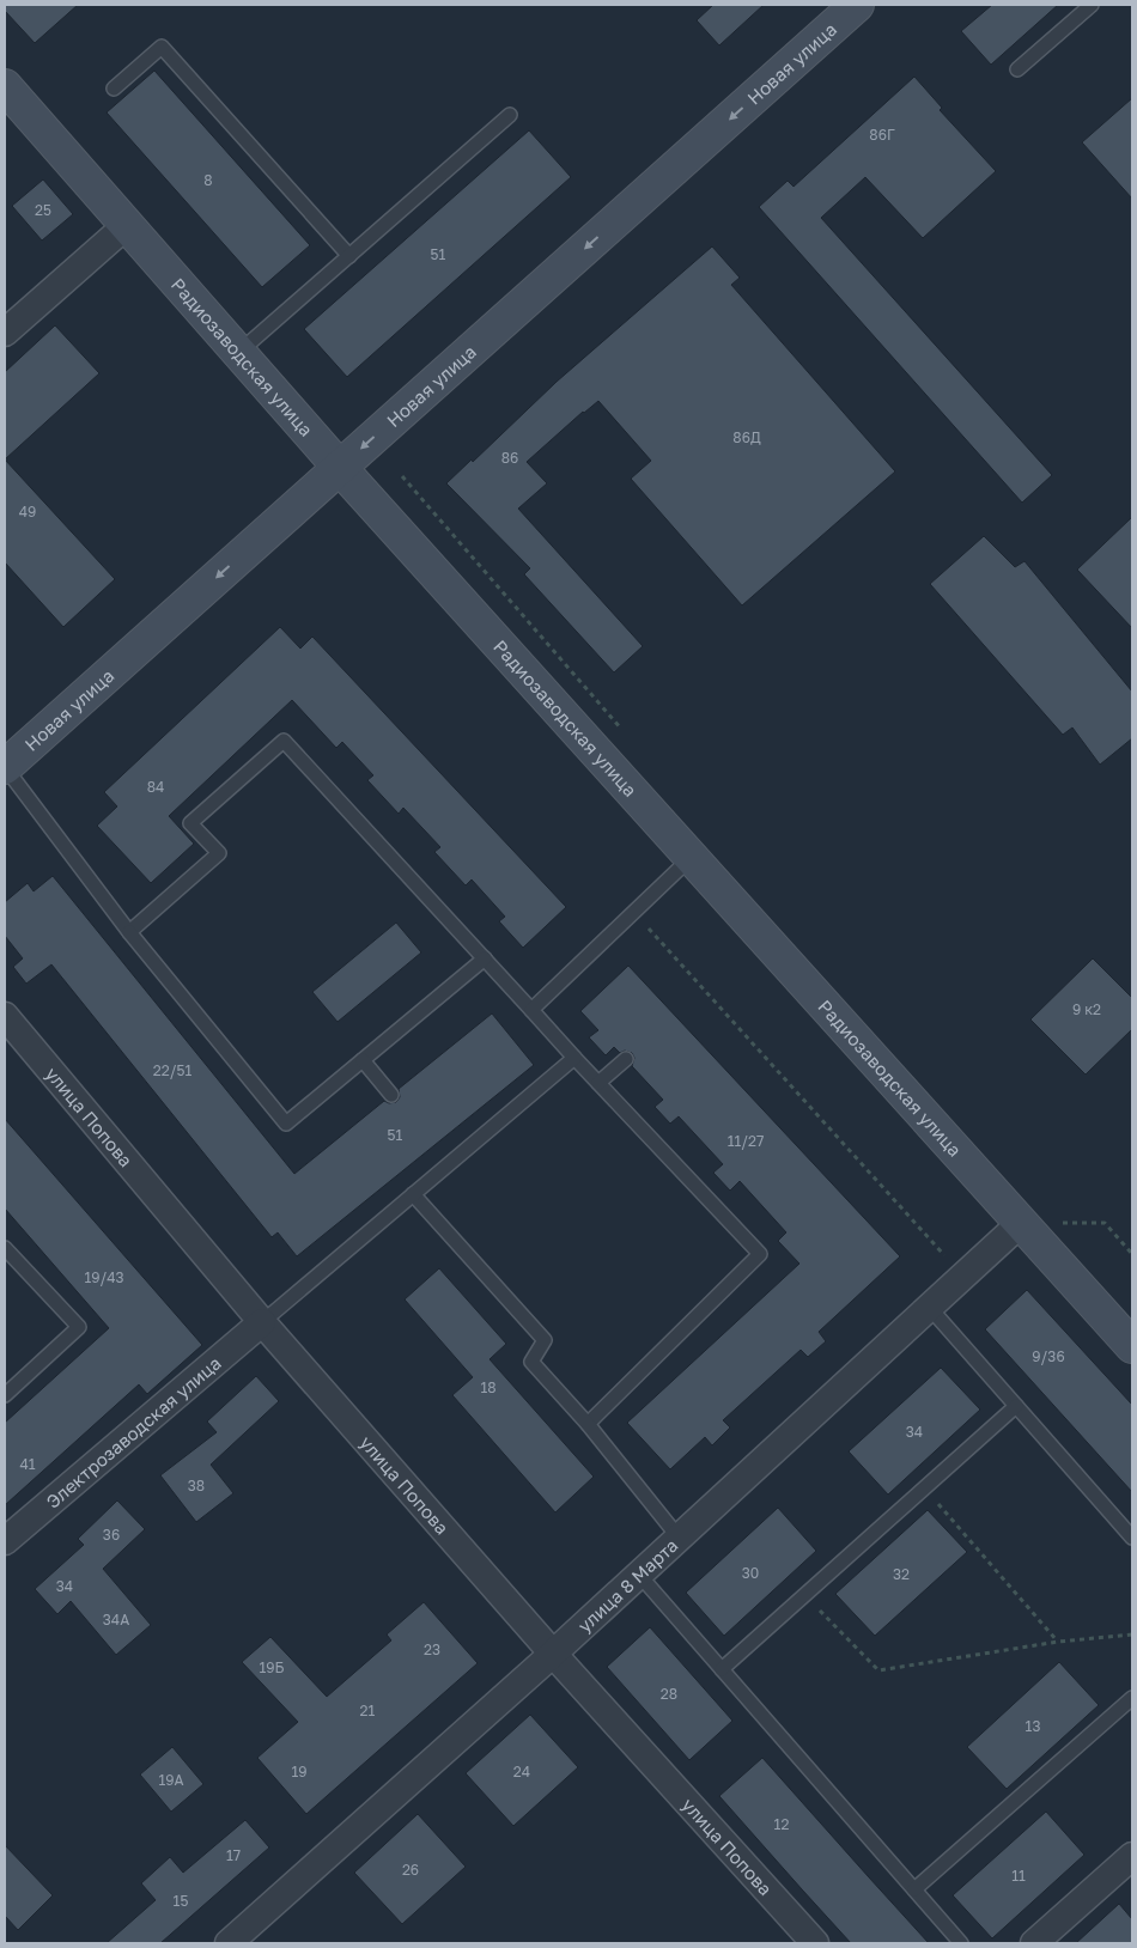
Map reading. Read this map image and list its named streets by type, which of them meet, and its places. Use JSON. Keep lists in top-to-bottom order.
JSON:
{
  "streets": {
    "street": [
      "Новая улица",
      "Радиозаводская улица",
      "улица Попова",
      "Электрозаводская улица",
      "улица 8 Марта"
    ]
  },
  "crossings": [
    ["Новая улица", "Радиозаводская улица"],
    ["Радиозаводская улица", "улица 8 Марта"],
    ["улица Попова", "Электрозаводская улица"],
    ["улица Попова", "улица 8 Марта"]
  ],
  "one_way": ["Новая улица"],
  "house_numbers": [
    "86Г",
    "8",
    "25",
    "51",
    "86Д",
    "86",
    "49",
    "84",
    "9 к2",
    "22/51",
    "51",
    "11/27",
    "19/43",
    "9/36",
    "18",
    "34",
    "41",
    "38",
    "36",
    "30",
    "32",
    "34",
    "34А",
    "23",
    "19Б",
    "28",
    "21",
    "13",
    "19",
    "24",
    "19А",
    "12",
    "17",
    "26",
    "11",
    "15"
  ]
}
